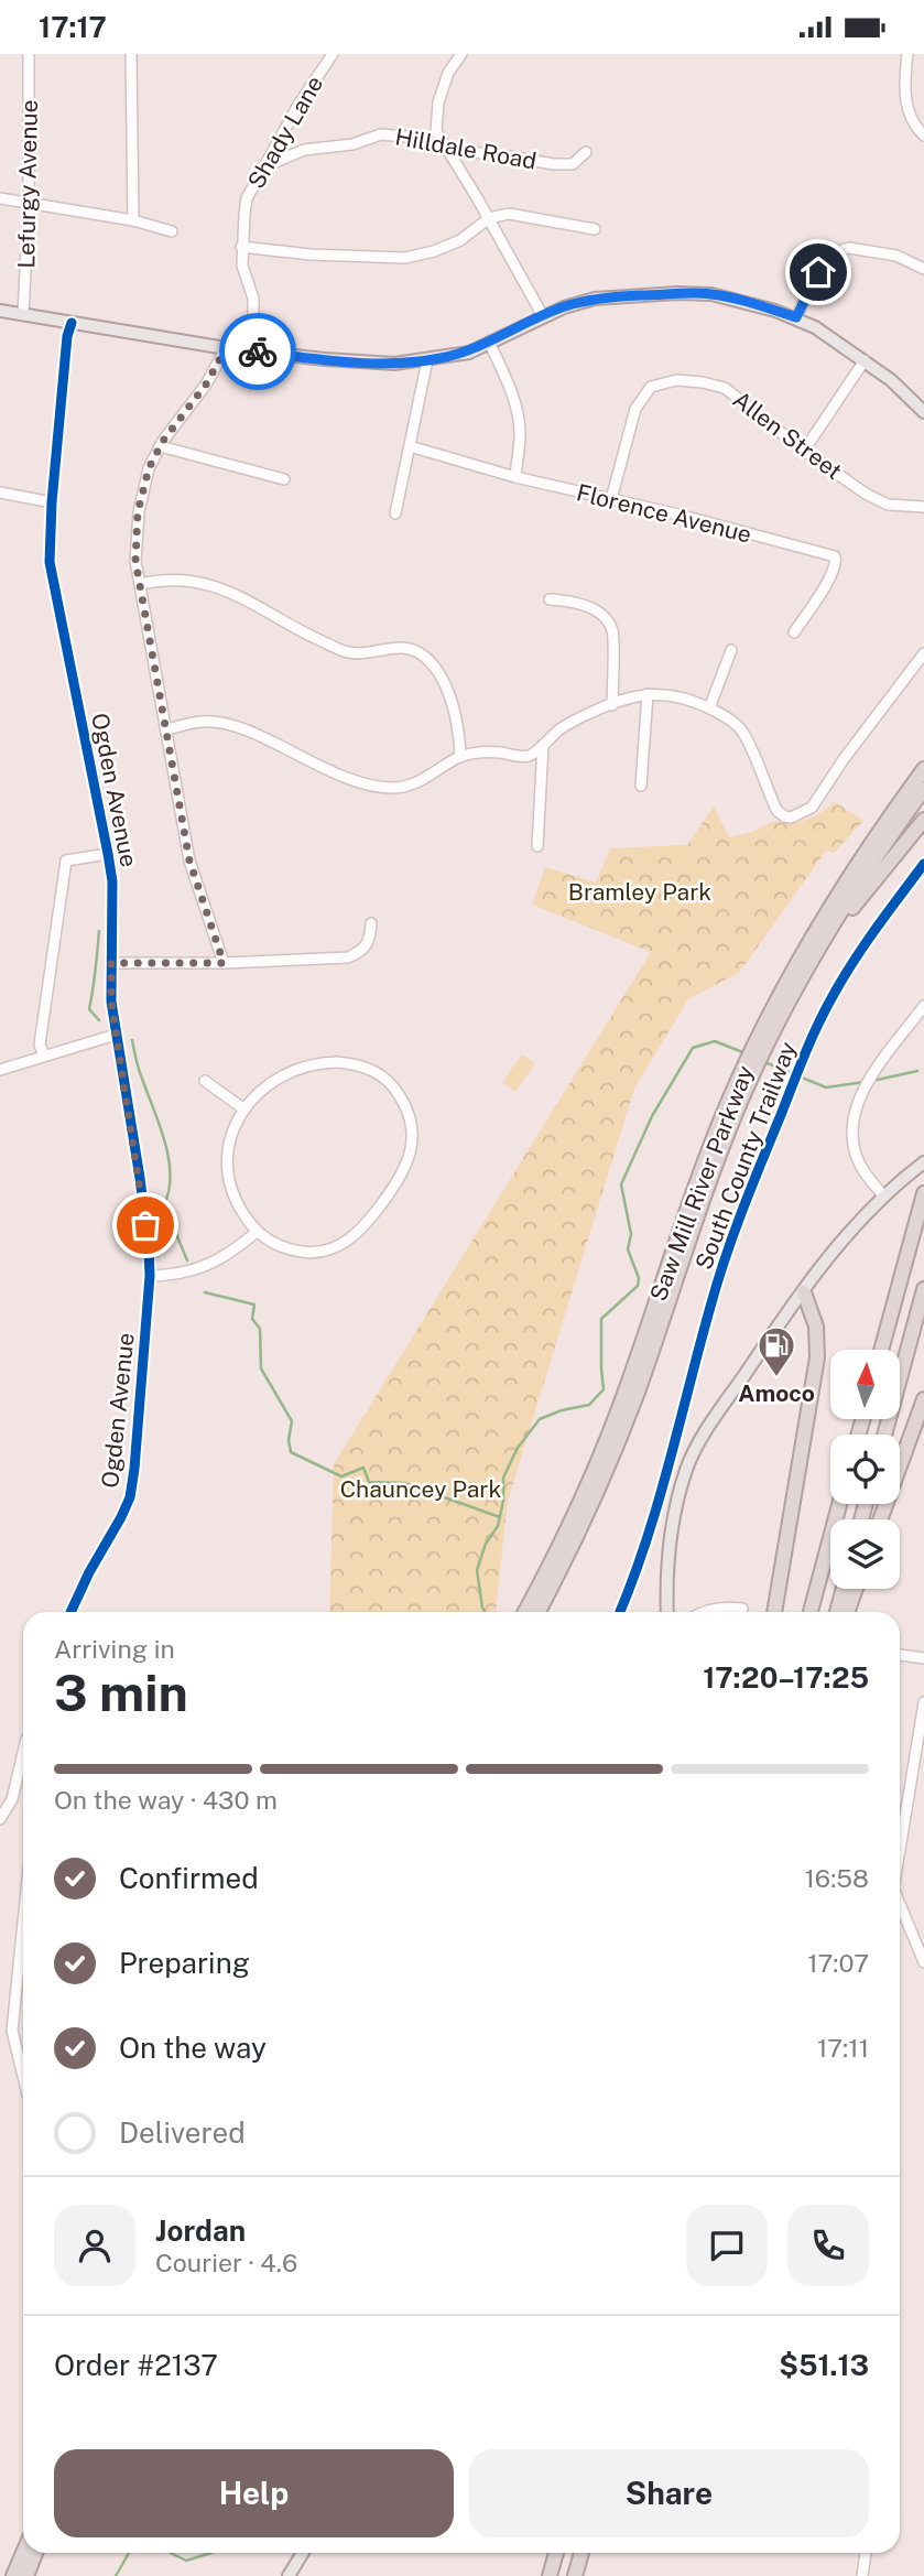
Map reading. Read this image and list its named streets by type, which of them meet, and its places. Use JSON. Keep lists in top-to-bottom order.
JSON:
{
  "streets": {
    "highway": ["Saw Mill River Parkway"],
    "street": [
      "Shady Lane",
      "Hilldale Road",
      "Lefurgy Avenue",
      "Allen Street",
      "Florence Avenue",
      "Ogden Avenue"
    ],
    "cycle path": ["South County Trailway"]
  },
  "crossings": [
    ["Shady Lane", "Hilldale Road"],
    ["Allen Street", "Florence Avenue"]
  ],
  "parks": ["Bramley Park", "Chauncey Park"],
  "places": {
    "fuel station": ["Amoco"]
  },
  "north": "top",
  "page": {
    "status": "17:17",
    "heading": ["3 min", "Arriving in", "17:20–17:25"],
    "panel": [
      "Jordan",
      "Courier · 4.6",
      "Order #2137",
      "$51.13"
    ],
    "bar": "On the way · 430 m",
    "list": [
      ["Confirmed", "16:58"],
      ["Preparing", "17:07"],
      ["On the way", "17:11"],
      "Delivered"
    ],
    "buttons": ["Help", "Share"]
  }
}
